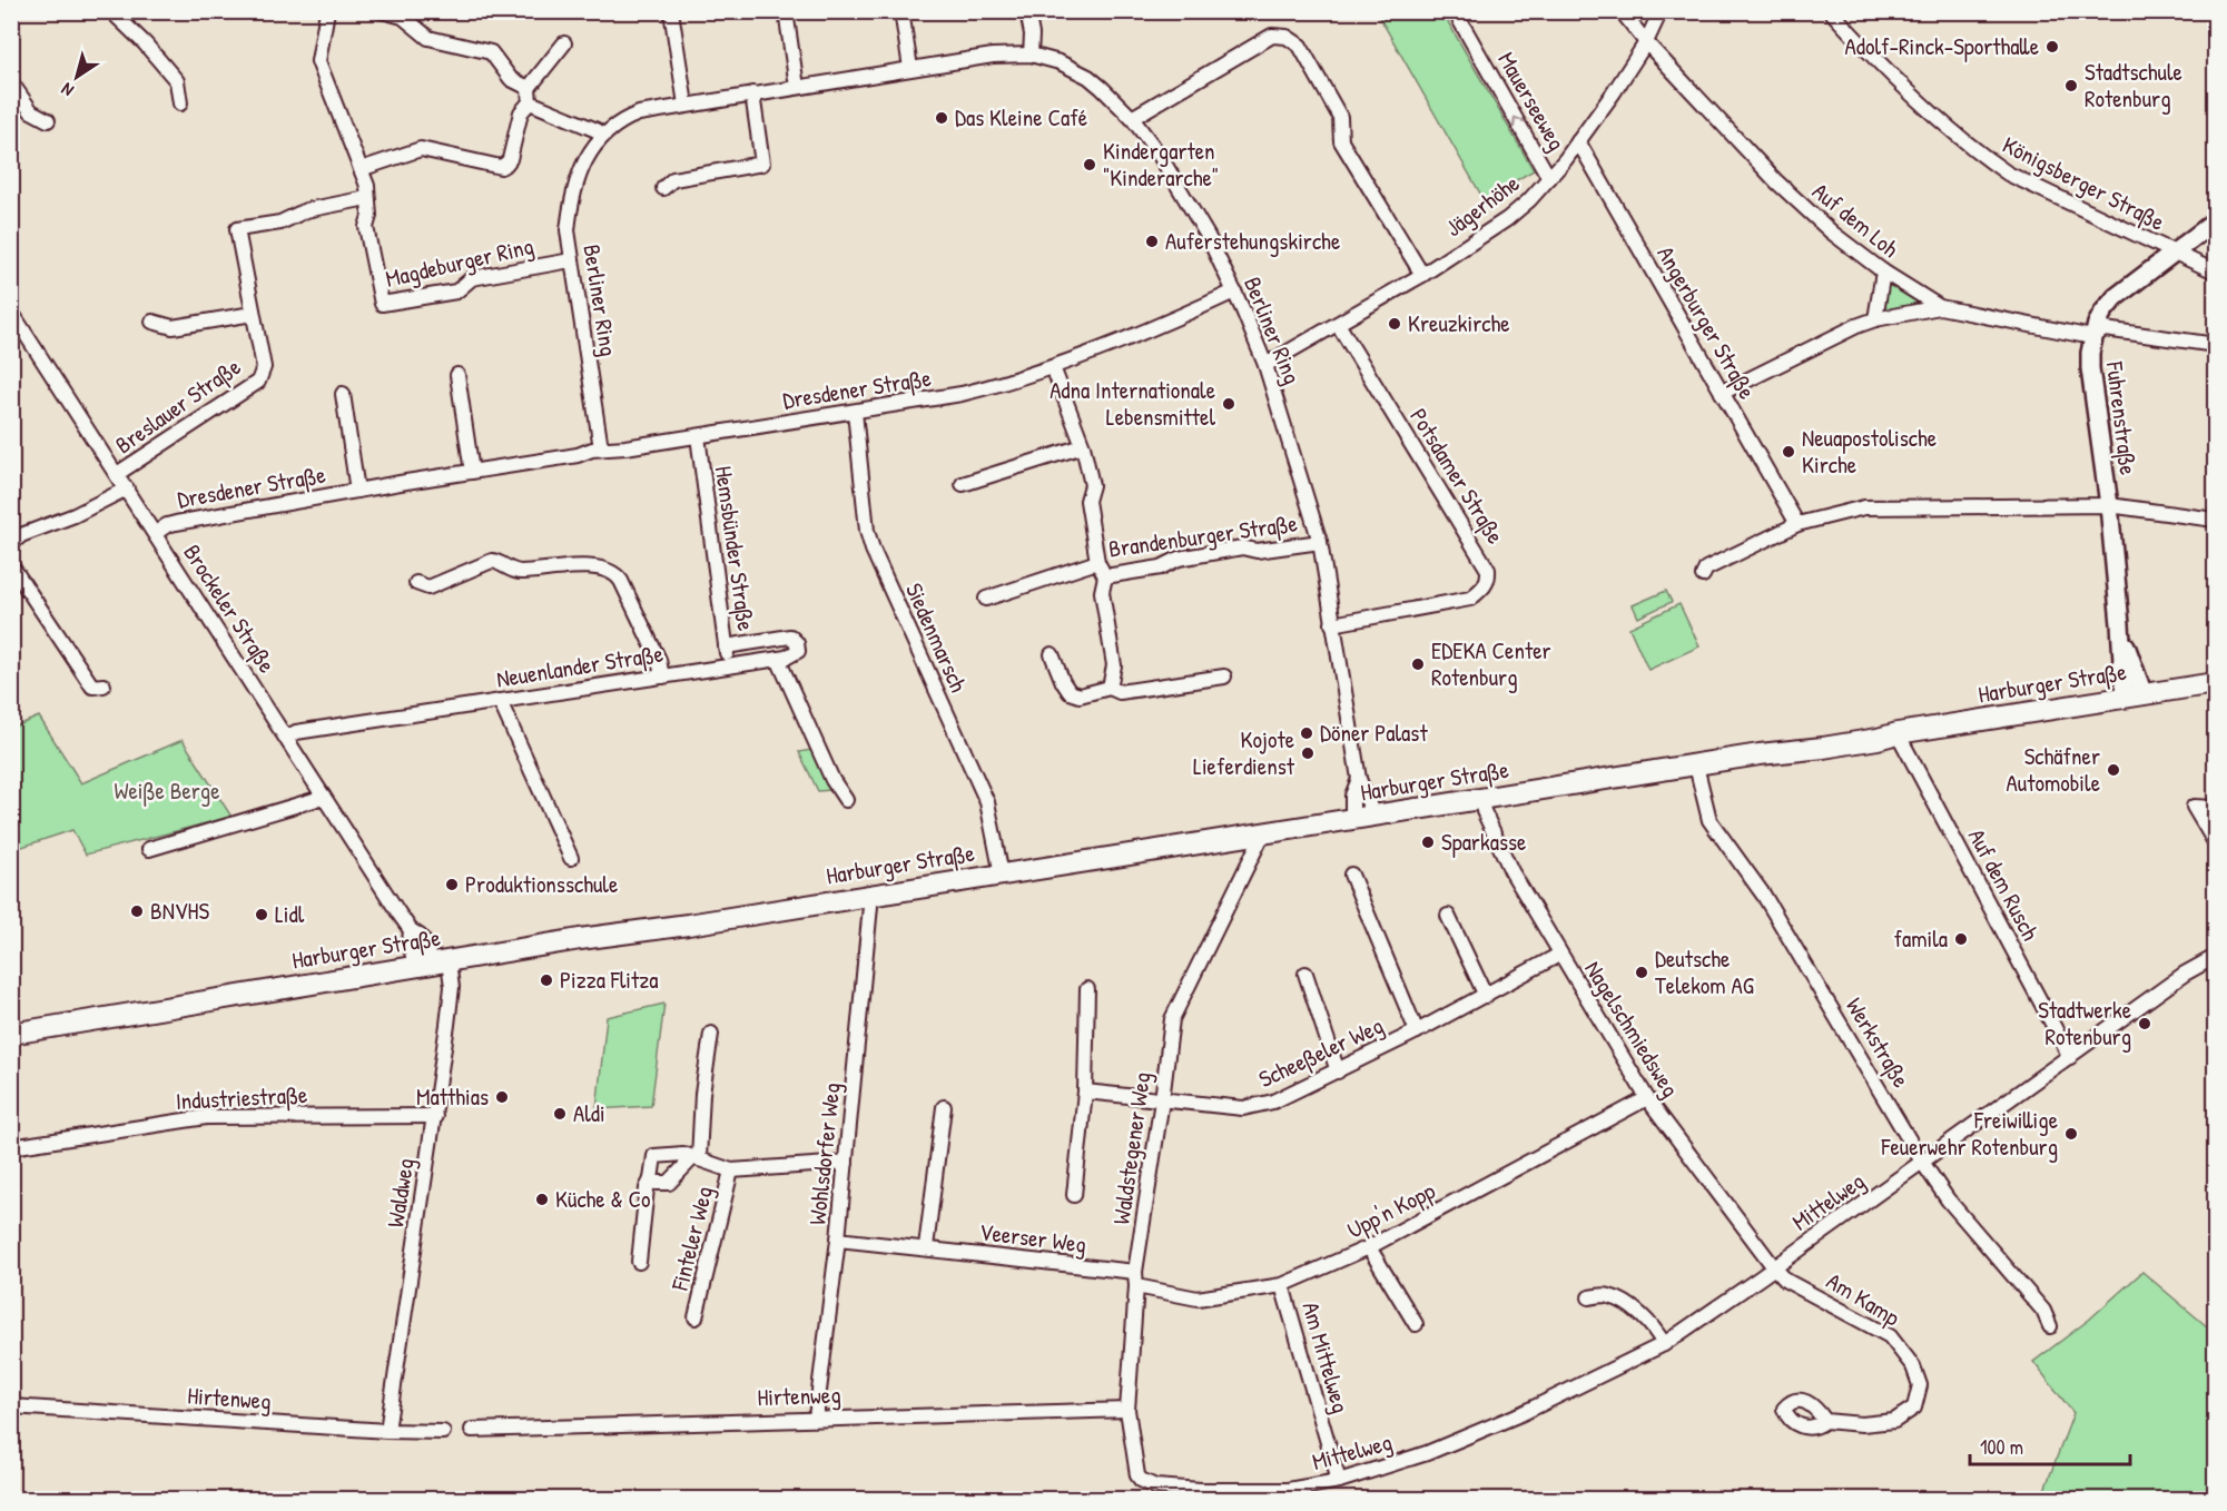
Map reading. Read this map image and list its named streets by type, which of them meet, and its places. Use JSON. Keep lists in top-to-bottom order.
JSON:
{
  "streets": {
    "main road": ["Harburger Straße"],
    "street": [
      "Mauerseeweg",
      "Königsberger Straße",
      "Jägerhöhe",
      "Auf dem Loh",
      "Magdeburger Ring",
      "Berliner Ring",
      "Angerburger Straße",
      "Dresdener Straße",
      "Breslauer Straße",
      "Fuhrenstraße",
      "Potsdamer Straße",
      "Brandenburger Straße",
      "Hemsbünder Straße",
      "Brockeler Straße",
      "Siedenmarsch",
      "Neuenlander Straße",
      "Auf dem Rusch",
      "Nagelschmiedsweg",
      "Werkstraße",
      "Scheeßeler Weg",
      "Industriestraße",
      "Waldstegener Weg",
      "Wohlsdorfer Weg",
      "Waldweg",
      "Mittelweg",
      "Upp'n Kopp",
      "Finteler Weg",
      "Veerser Weg",
      "Am Kamp",
      "Am Mittelweg",
      "Hirtenweg"
    ]
  },
  "crossings": [
    ["Mauerseeweg", "Jägerhöhe"],
    ["Königsberger Straße", "Fuhrenstraße"],
    ["Jägerhöhe", "Auf dem Loh"],
    ["Jägerhöhe", "Berliner Ring"],
    ["Jägerhöhe", "Angerburger Straße"],
    ["Jägerhöhe", "Potsdamer Straße"],
    ["Auf dem Loh", "Fuhrenstraße"],
    ["Magdeburger Ring", "Berliner Ring"],
    ["Magdeburger Ring", "Breslauer Straße"],
    ["Berliner Ring", "Dresdener Straße"],
    ["Berliner Ring", "Potsdamer Straße"],
    ["Berliner Ring", "Brandenburger Straße"],
    ["Berliner Ring", "Harburger Straße"],
    ["Dresdener Straße", "Brandenburger Straße"],
    ["Dresdener Straße", "Hemsbünder Straße"],
    ["Dresdener Straße", "Brockeler Straße"],
    ["Dresdener Straße", "Siedenmarsch"],
    ["Breslauer Straße", "Brockeler Straße"],
    ["Fuhrenstraße", "Harburger Straße"],
    ["Hemsbünder Straße", "Neuenlander Straße"],
    ["Brockeler Straße", "Neuenlander Straße"],
    ["Brockeler Straße", "Harburger Straße"],
    ["Brockeler Straße", "Waldweg"],
    ["Siedenmarsch", "Harburger Straße"],
    ["Harburger Straße", "Auf dem Rusch"],
    ["Harburger Straße", "Nagelschmiedsweg"],
    ["Harburger Straße", "Werkstraße"],
    ["Harburger Straße", "Waldstegener Weg"],
    ["Harburger Straße", "Wohlsdorfer Weg"],
    ["Harburger Straße", "Waldweg"],
    ["Auf dem Rusch", "Mittelweg"],
    ["Nagelschmiedsweg", "Scheeßeler Weg"],
    ["Nagelschmiedsweg", "Mittelweg"],
    ["Nagelschmiedsweg", "Upp'n Kopp"],
    ["Nagelschmiedsweg", "Am Kamp"],
    ["Werkstraße", "Mittelweg"],
    ["Scheeßeler Weg", "Waldstegener Weg"],
    ["Industriestraße", "Waldweg"],
    ["Waldstegener Weg", "Mittelweg"],
    ["Waldstegener Weg", "Upp'n Kopp"],
    ["Waldstegener Weg", "Veerser Weg"],
    ["Waldstegener Weg", "Hirtenweg"],
    ["Wohlsdorfer Weg", "Finteler Weg"],
    ["Wohlsdorfer Weg", "Veerser Weg"],
    ["Wohlsdorfer Weg", "Hirtenweg"],
    ["Waldweg", "Hirtenweg"],
    ["Mittelweg", "Am Kamp"],
    ["Mittelweg", "Am Mittelweg"],
    ["Upp'n Kopp", "Veerser Weg"],
    ["Upp'n Kopp", "Am Mittelweg"]
  ],
  "one_way": ["Mauerseeweg"],
  "parks": ["Weiße Berge"],
  "places": [
    "Adolf-Rinck-Sporthalle",
    "Stadtschule Rotenburg",
    "Das Kleine Café",
    "Kindergarten \"Kinderarche\"",
    "Auferstehungskirche",
    "Kreuzkirche",
    "Adna Internationale Lebensmittel",
    "Neuapostolische Kirche",
    "EDEKA Center Rotenburg",
    "Döner Palast",
    "Kojote Lieferdienst",
    "Schäfner Automobile",
    "Sparkasse",
    "Produktionsschule",
    "BNVHS",
    "Lidl",
    "famila",
    "Deutsche Telekom AG",
    "Pizza Flitza",
    "Stadtwerke Rotenburg",
    "Matthias",
    "Aldi",
    "Freiwillige Feuerwehr Rotenburg",
    "Küche & Co"
  ],
  "scale_bar": "100 m",
  "north": "bottom left"
}
